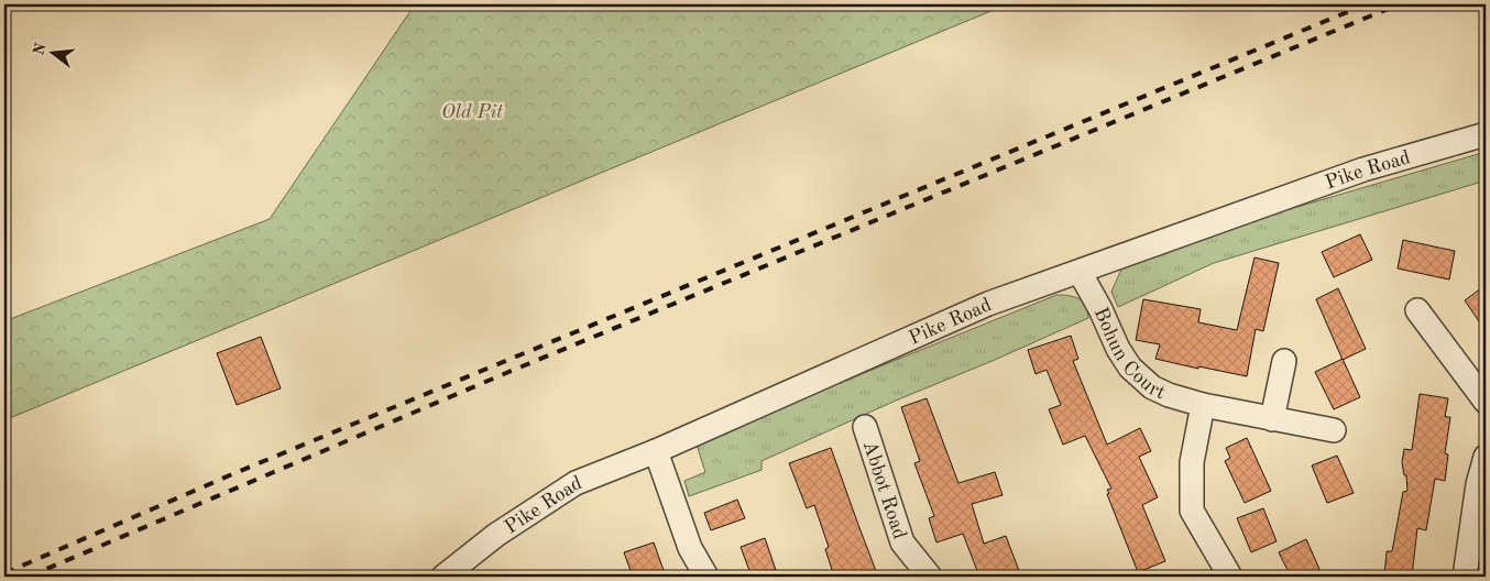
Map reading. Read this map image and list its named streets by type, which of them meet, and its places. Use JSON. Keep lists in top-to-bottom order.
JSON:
{
  "streets": {
    "street": ["Pike Road", "Bohun Court", "Abbot Road"]
  },
  "crossings": [
    ["Pike Road", "Bohun Court"]
  ],
  "parks": ["Old Pit"],
  "north": "left"
}
